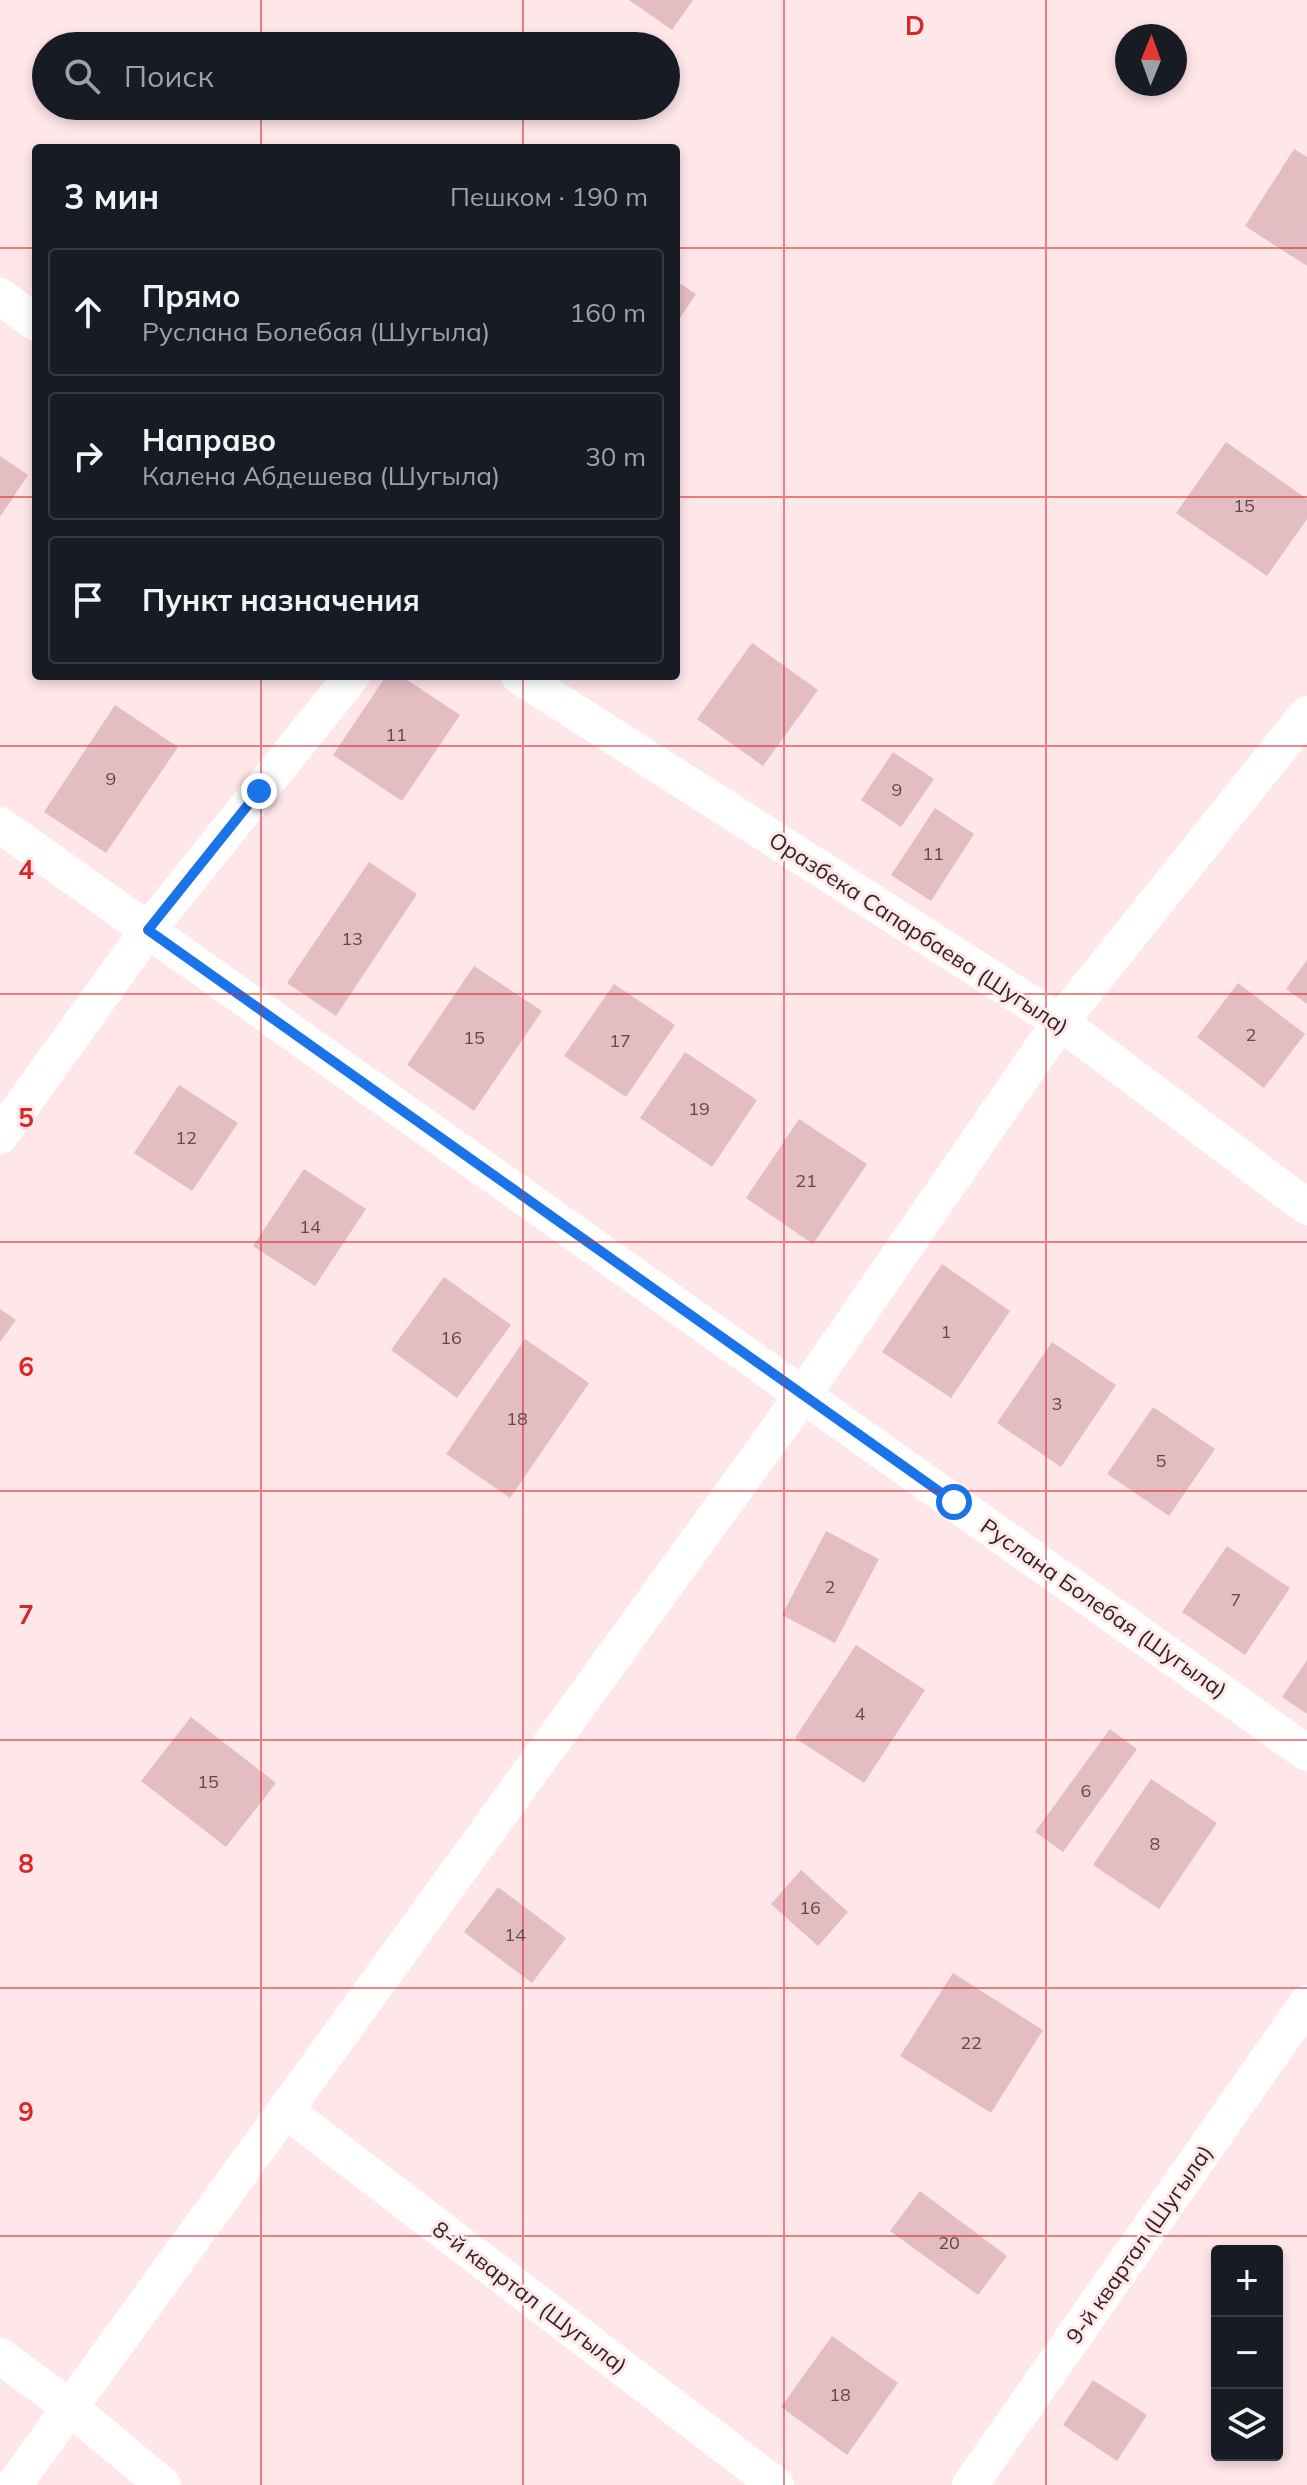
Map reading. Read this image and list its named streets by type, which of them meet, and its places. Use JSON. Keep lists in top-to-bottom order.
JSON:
{
  "streets": {
    "street": [
      "Оразбека Сапарбаева (Шугыла)",
      "Руслана Болебая (Шугыла)",
      "9-й квартал (Шугыла)",
      "8-й квартал (Шугыла)"
    ]
  },
  "house_numbers": [
    "15",
    "11",
    "9",
    "9",
    "11",
    "13",
    "2",
    "15",
    "17",
    "19",
    "12",
    "21",
    "14",
    "1",
    "16",
    "3",
    "18",
    "5",
    "2",
    "7",
    "4",
    "15",
    "6",
    "8",
    "16",
    "14",
    "22",
    "20",
    "18"
  ],
  "north": "top",
  "page": {
    "search": "Поиск",
    "heading": ["3 мин", "Пешком · 190 m"],
    "list": [
      ["Прямо", "Руслана Болебая (Шугыла)", "160 m"],
      ["Направо", "Калена Абдешева (Шугыла)", "30 m"],
      "Пункт назначения"
    ],
    "map_buttons": ["+", "−"]
  },
  "grid": {
    "columns": ["D"],
    "rows": [
      "4",
      "5",
      "6",
      "7",
      "8",
      "9"
    ]
  }
}
